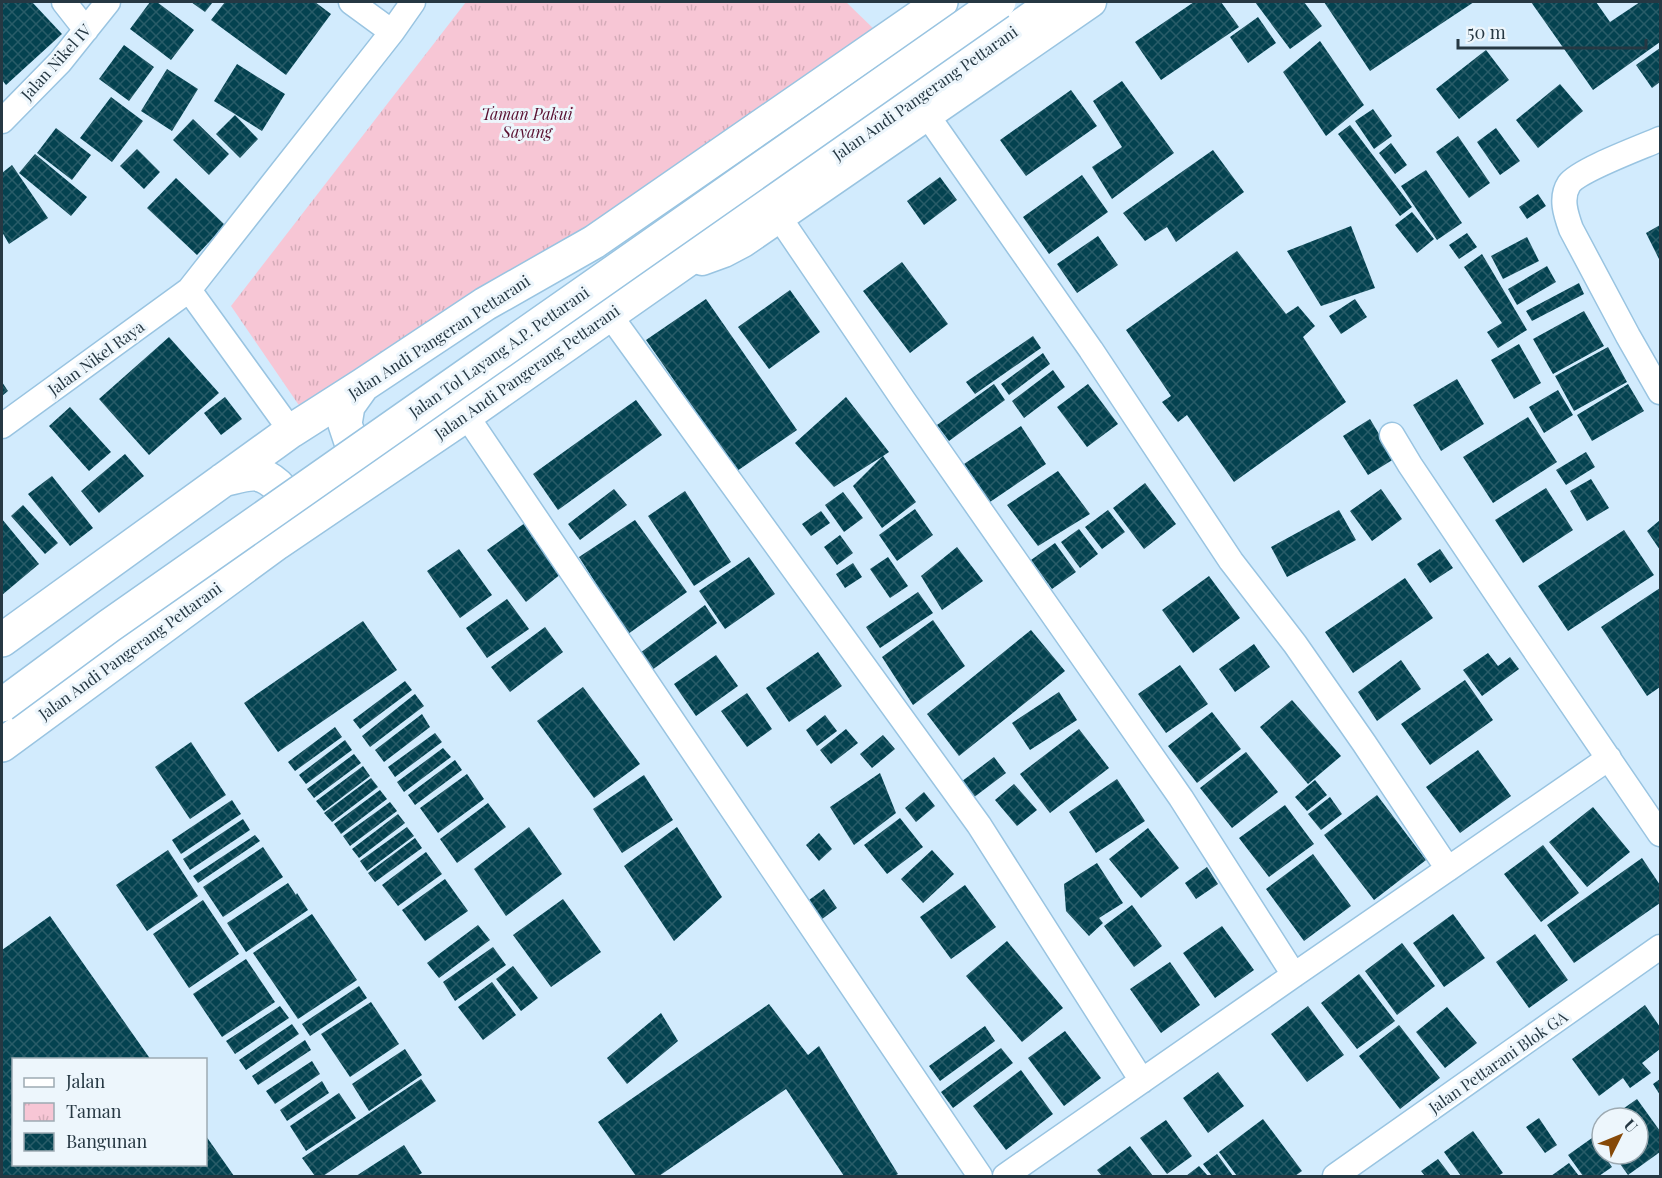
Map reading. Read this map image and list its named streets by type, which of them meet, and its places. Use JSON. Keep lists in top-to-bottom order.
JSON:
{
  "streets": {
    "highway": ["Jalan Andi Pangerang Pettarani", "Jalan Andi Pangeran Pettarani", "Jalan Tol Layang A.P. Pettarani"],
    "street": ["Jalan Nikel IV", "Jalan Nikel Raya", "Jalan Pettarani Blok GA"]
  },
  "parks": ["Taman Pakui Sayang"],
  "legend": ["Jalan", "Taman", "Bangunan"],
  "scale_bar": "50 m",
  "north": "top right"
}
